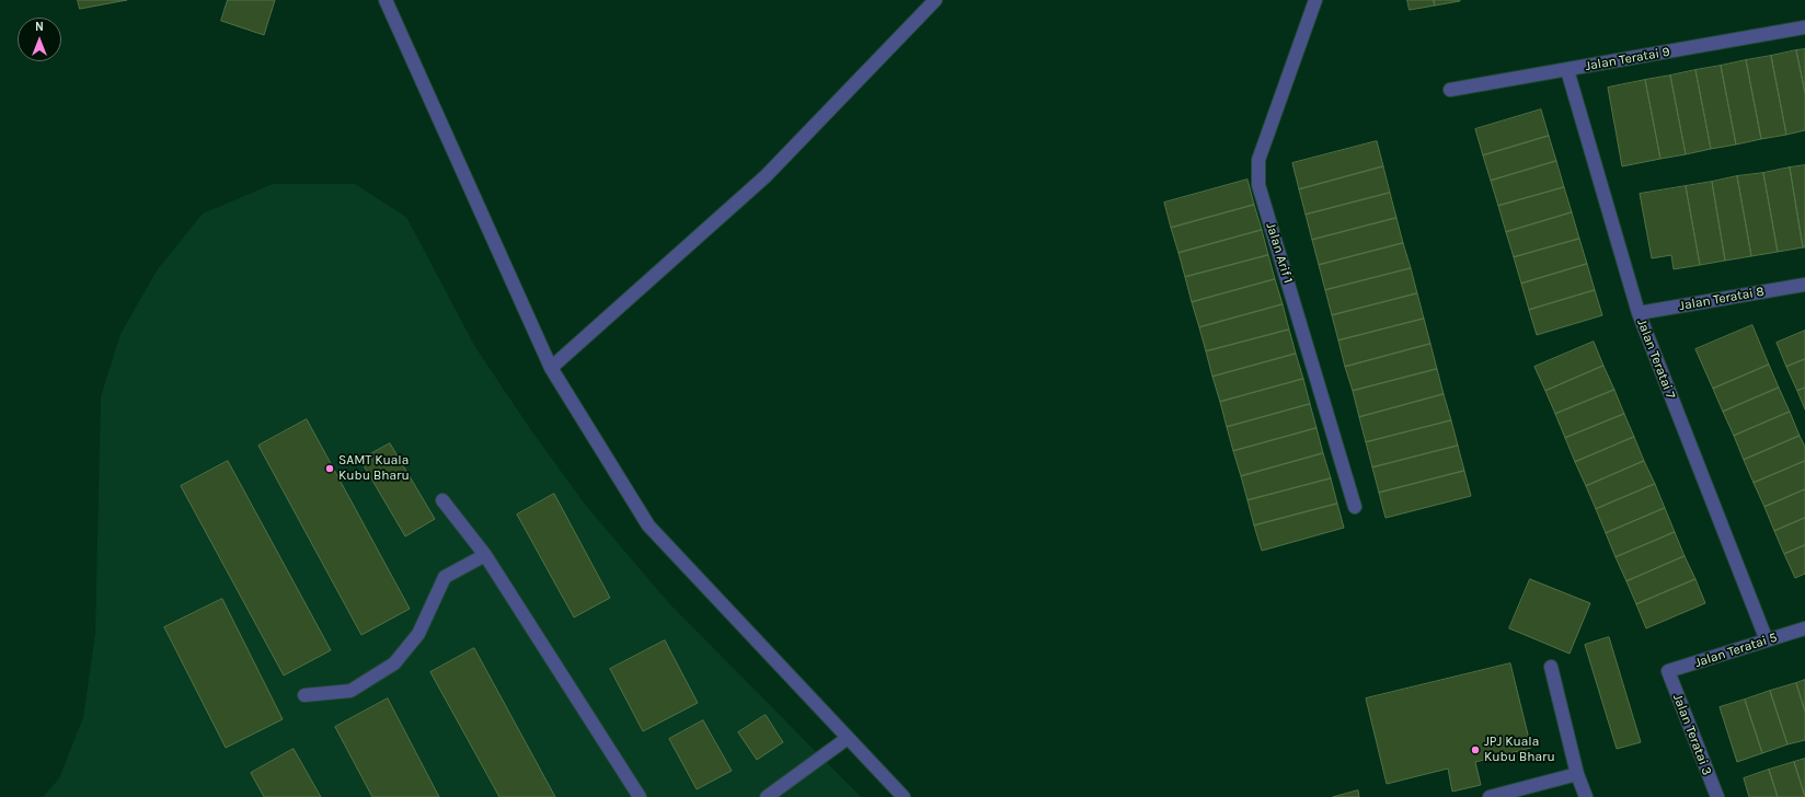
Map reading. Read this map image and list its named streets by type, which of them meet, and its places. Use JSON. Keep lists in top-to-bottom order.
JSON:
{
  "streets": {
    "street": [
      "Jalan Teratai 9",
      "Jalan Arif 1",
      "Jalan Teratai 8",
      "Jalan Teratai 7",
      "Jalan Teratai 5",
      "Jalan Teratai 3"
    ]
  },
  "crossings": [
    ["Jalan Teratai 9", "Jalan Teratai 7"],
    ["Jalan Teratai 8", "Jalan Teratai 7"],
    ["Jalan Teratai 7", "Jalan Teratai 5"],
    ["Jalan Teratai 5", "Jalan Teratai 3"]
  ],
  "places": ["SAMT Kuala Kubu Bharu", "JPJ Kuala Kubu Bharu"],
  "north": "top"
}
